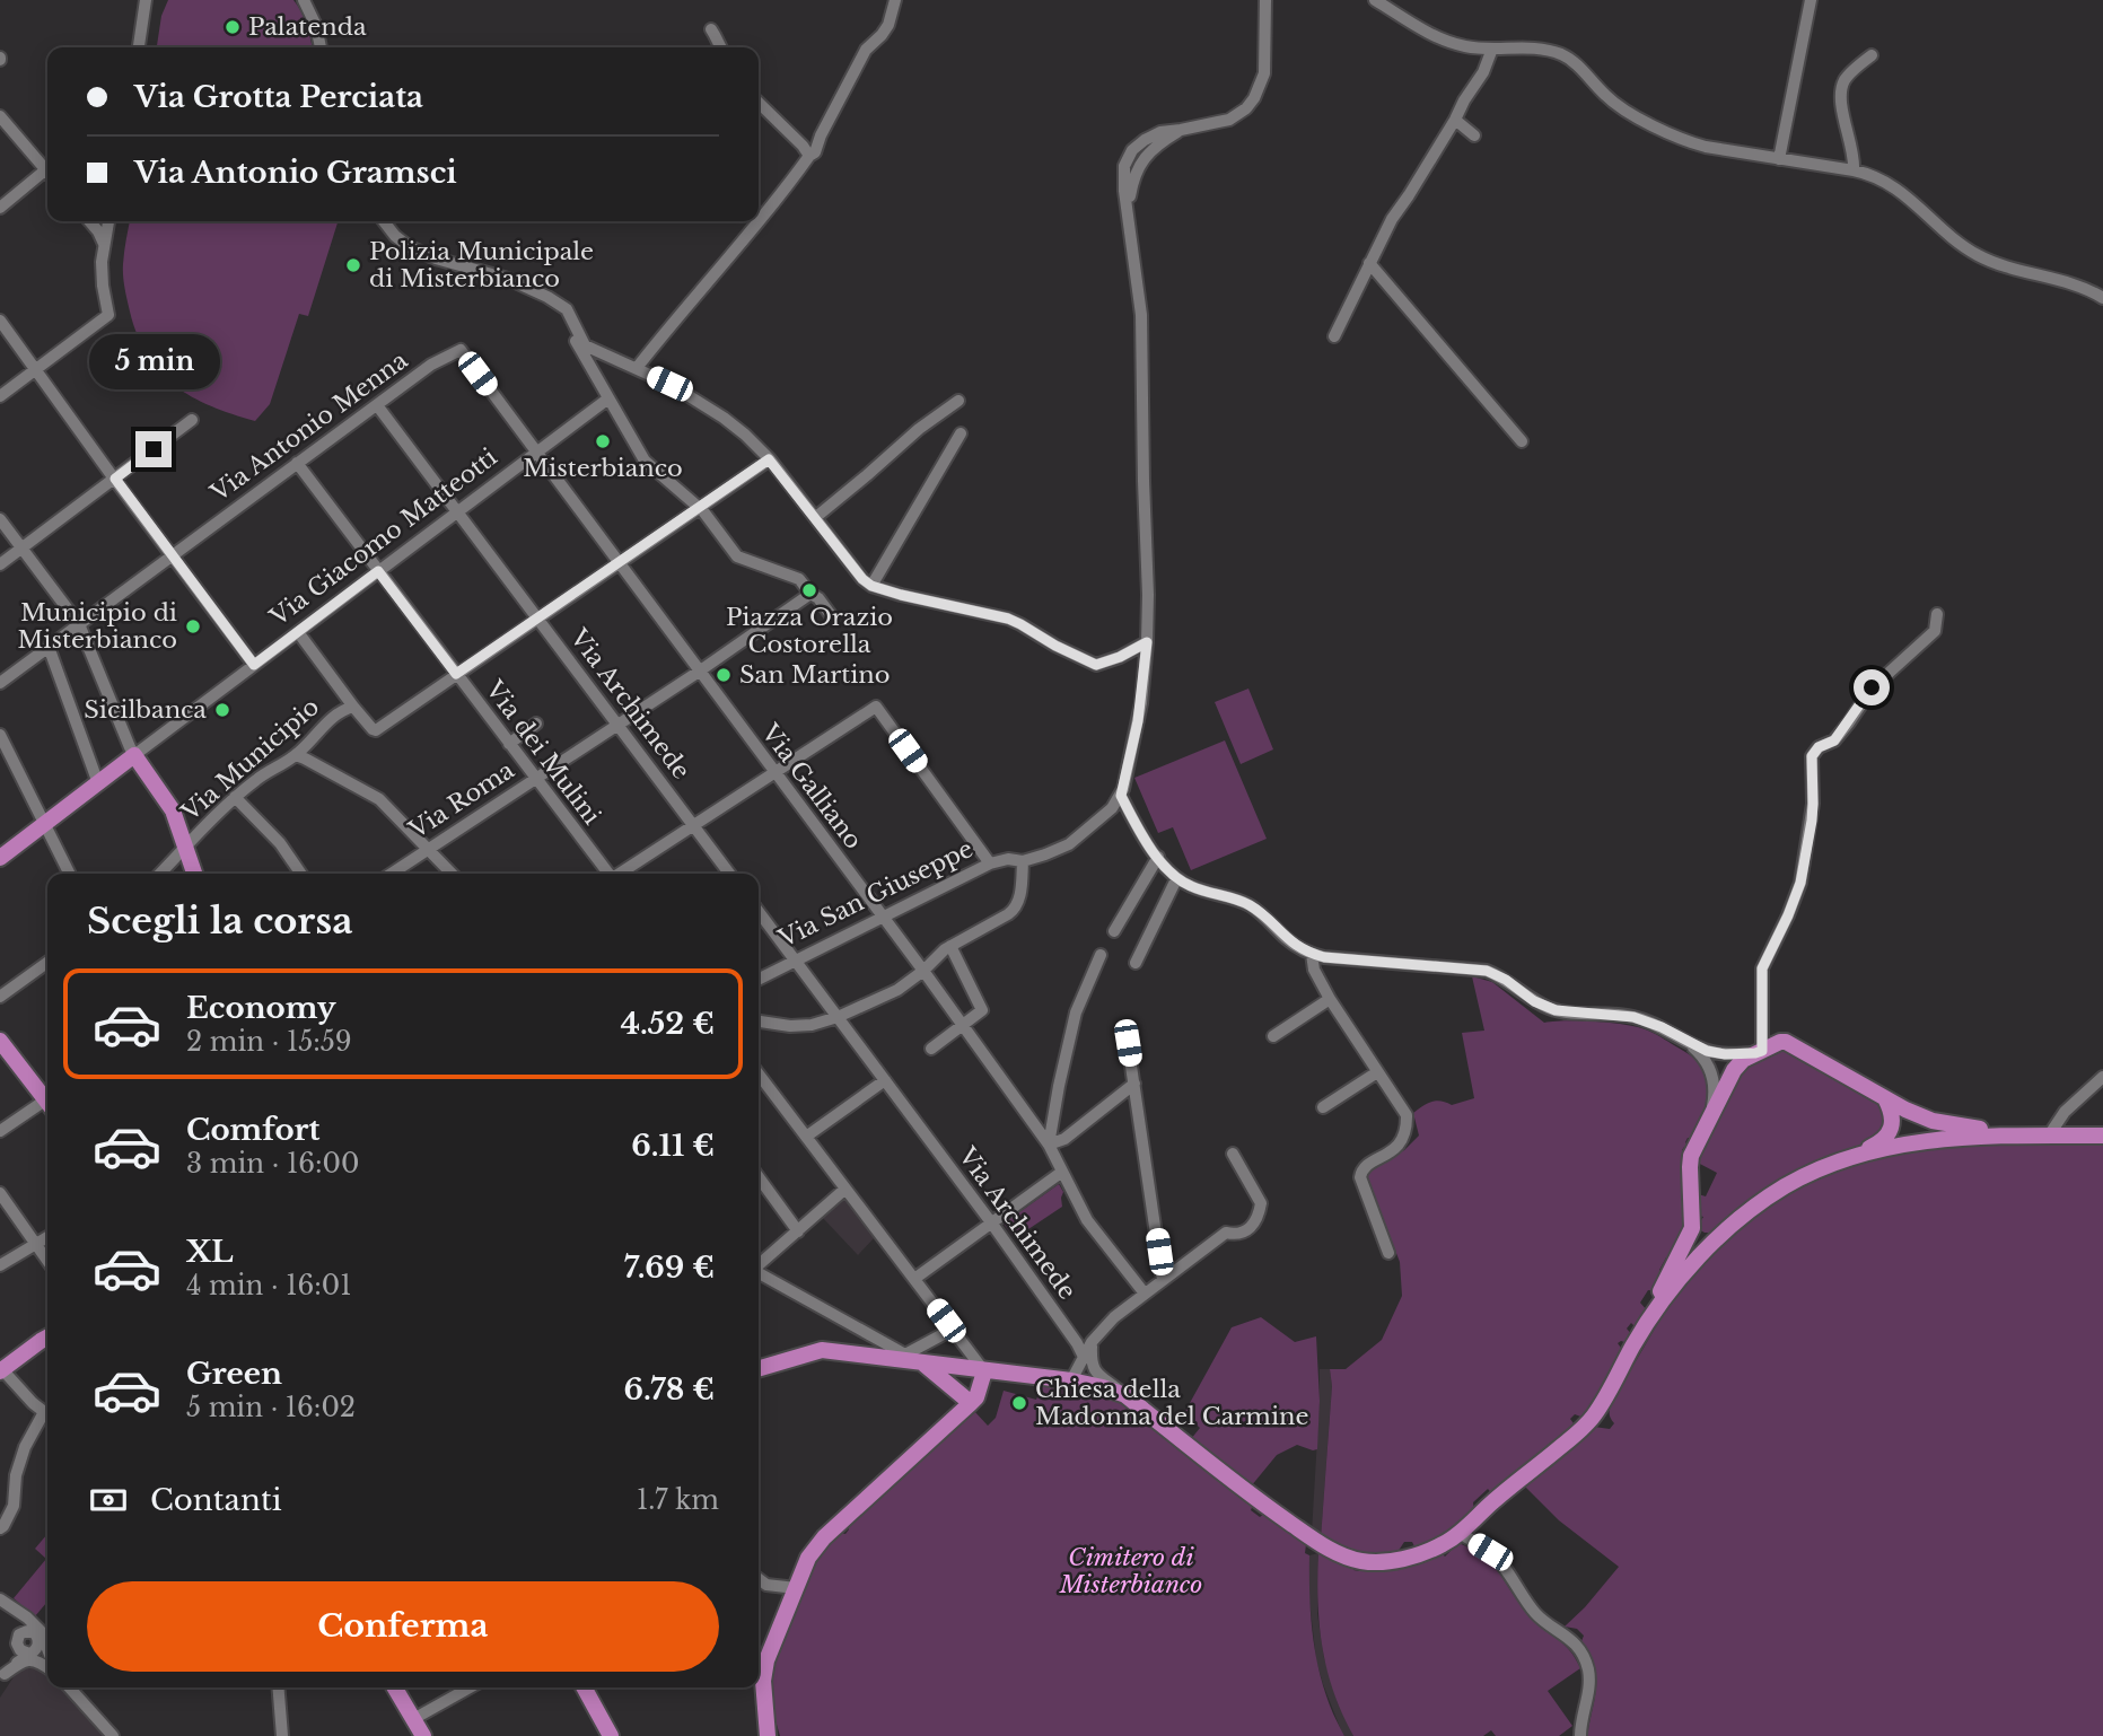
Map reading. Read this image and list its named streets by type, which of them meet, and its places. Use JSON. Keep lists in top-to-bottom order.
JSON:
{
  "streets": {
    "main road": ["Via Giacomo Matteotti"],
    "street": [
      "Via Antonio Menna",
      "Via Archimede",
      "Via dei Mulini",
      "Via Municipio",
      "Via Galliano",
      "Via Roma",
      "Via San Giuseppe"
    ]
  },
  "crossings": [
    ["Via Antonio Menna", "Via Archimede"],
    ["Via Antonio Menna", "Via dei Mulini"],
    ["Via Antonio Menna", "Via Galliano"],
    ["Via Giacomo Matteotti", "Via Archimede"],
    ["Via Giacomo Matteotti", "Via dei Mulini"],
    ["Via Giacomo Matteotti", "Via Galliano"],
    ["Via Archimede", "Via Municipio"],
    ["Via Archimede", "Via Roma"],
    ["Via Archimede", "Via San Giuseppe"],
    ["Via dei Mulini", "Via Municipio"],
    ["Via dei Mulini", "Via Roma"],
    ["Via Municipio", "Via Galliano"],
    ["Via Galliano", "Via Roma"],
    ["Via Galliano", "Via San Giuseppe"]
  ],
  "parks": ["Cimitero di Misterbianco"],
  "places": [
    "Palatenda",
    "Polizia Municipale di Misterbianco",
    "Misterbianco",
    "Piazza Orazio Costorella",
    "Municipio di Misterbianco",
    "San Martino",
    "Sicilbanca",
    "Chiesa della Madonna del Carmine"
  ],
  "page": {
    "banner": ["Via Grotta Perciata", "Via Antonio Gramsci"],
    "bubble": "5 min",
    "heading": "Scegli la corsa",
    "list": [
      {
        "name": "Economy",
        "note": "2 min · 15:59",
        "value": "4.52 €"
      },
      {
        "name": "Comfort",
        "note": "3 min · 16:00",
        "value": "6.11 €"
      },
      {
        "name": "XL",
        "note": "4 min · 16:01",
        "value": "7.69 €"
      },
      {
        "name": "Green",
        "note": "5 min · 16:02",
        "value": "6.78 €"
      }
    ],
    "pay": ["Contanti", "1.7 km"],
    "buttons": "Conferma"
  }
}
